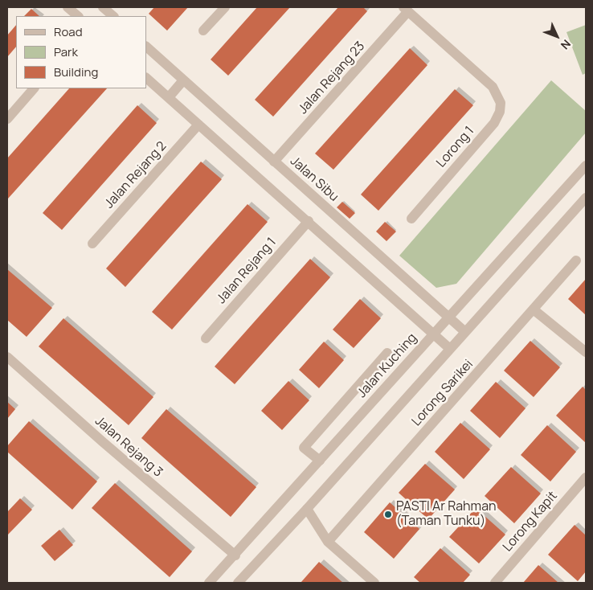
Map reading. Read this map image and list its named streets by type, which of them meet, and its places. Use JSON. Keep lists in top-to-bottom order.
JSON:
{
  "streets": {
    "street": [
      "Jalan Rejang 23",
      "Lorong 1",
      "Jalan Rejang 2",
      "Jalan Sibu",
      "Jalan Rejang 1",
      "Jalan Kuching",
      "Lorong Sarikei",
      "Jalan Rejang 3",
      "Lorong Kapit"
    ]
  },
  "crossings": [
    ["Jalan Rejang 23", "Lorong 1"],
    ["Jalan Rejang 23", "Jalan Sibu"],
    ["Jalan Sibu", "Jalan Kuching"],
    ["Jalan Kuching", "Jalan Rejang 3"]
  ],
  "places": ["PASTI Ar Rahman (Taman Tunku)"],
  "legend": ["Road", "Park", "Building"],
  "north": "bottom right"
}
